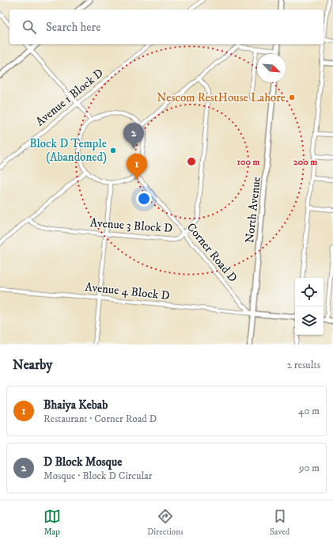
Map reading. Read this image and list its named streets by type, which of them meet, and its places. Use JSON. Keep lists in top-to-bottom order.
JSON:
{
  "streets": {
    "street": [
      "Avenue 1 Block D",
      "North Avenue",
      "Avenue 3 Block D",
      "Corner Road D",
      "Avenue 4 Block D"
    ]
  },
  "crossings": [
    ["North Avenue", "Avenue 4 Block D"],
    ["Avenue 3 Block D", "Corner Road D"],
    ["Corner Road D", "Avenue 4 Block D"]
  ],
  "places": ["Nescom RestHouse Lahore", "Block D Temple (Abandoned)"],
  "north": "bottom right",
  "page": {
    "search": "Search here",
    "pins": ["2", "1"],
    "heading": ["Nearby", "2 results"],
    "list": [
      {
        "mark": "1",
        "name": "Bhaiya Kebab",
        "note": "Restaurant · Corner Road D",
        "value": "40 m"
      },
      {
        "mark": "2",
        "name": "D Block Mosque",
        "note": "Mosque · Block D Circular",
        "value": "90 m"
      }
    ],
    "nav": ["Map", "Directions", "Saved"]
  },
  "rings": ["100 m", "200 m"]
}
